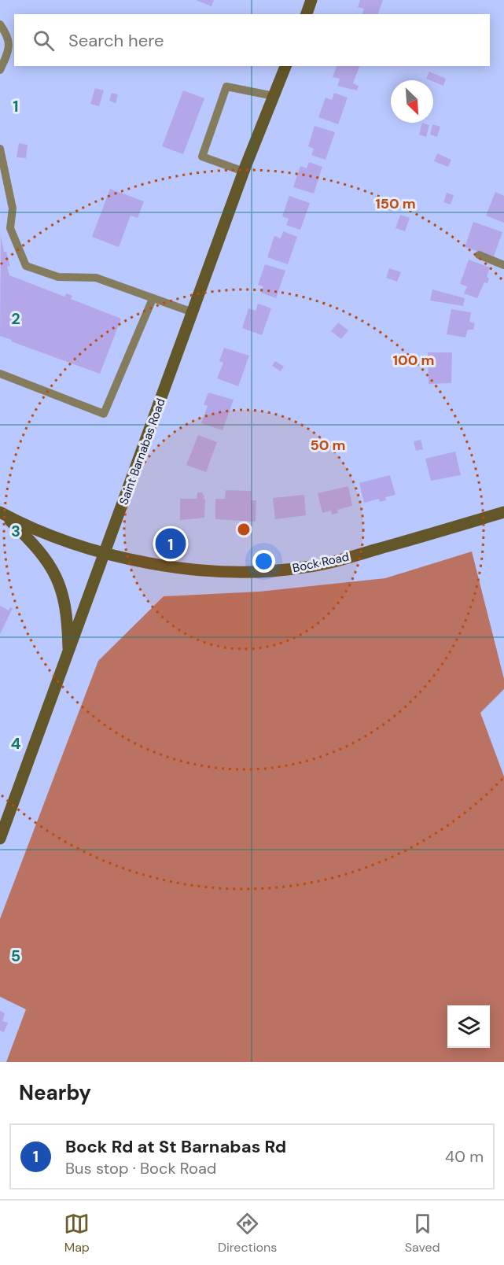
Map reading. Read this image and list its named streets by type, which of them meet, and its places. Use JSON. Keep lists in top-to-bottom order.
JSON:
{
  "streets": {
    "main road": ["Saint Barnabas Road", "Bock Road"]
  },
  "crossings": [
    ["Saint Barnabas Road", "Bock Road"]
  ],
  "north": "bottom right",
  "page": {
    "search": "Search here",
    "pins": "1",
    "heading": "Nearby",
    "list": [
      {
        "mark": "1",
        "name": "Bock Rd at St Barnabas Rd",
        "note": "Bus stop · Bock Road",
        "value": "40 m"
      }
    ],
    "nav": ["Map", "Directions", "Saved"]
  },
  "grid": {
    "rows": [
      "1",
      "2",
      "3",
      "4",
      "5"
    ]
  },
  "rings": ["150 m", "100 m", "50 m"]
}
